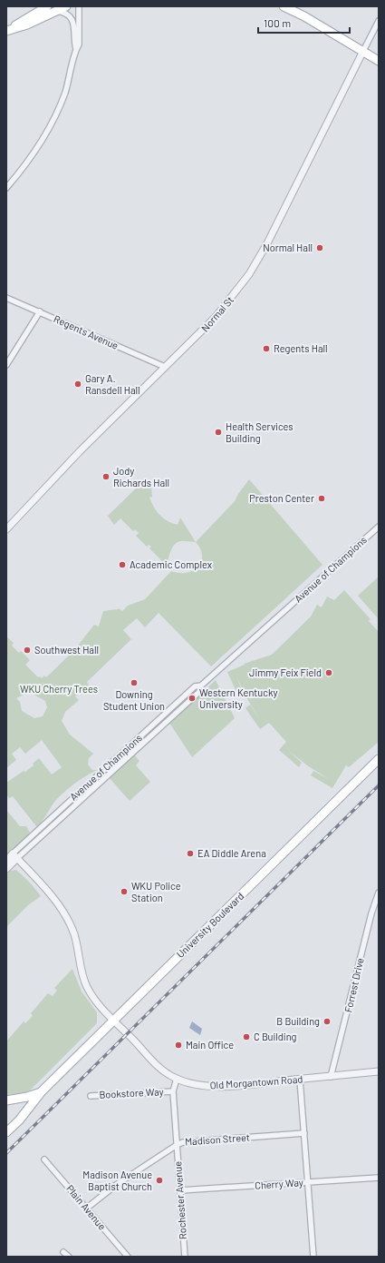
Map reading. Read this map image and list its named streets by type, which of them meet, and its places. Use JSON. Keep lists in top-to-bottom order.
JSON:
{
  "streets": {
    "main road": ["University Boulevard"],
    "street": [
      "Normal St",
      "Regents Avenue",
      "Avenue of Champions",
      "Forrest Drive",
      "Old Morgantown Road",
      "Bookstore Way",
      "Madison Street",
      "Cherry Way",
      "Rochester Avenue",
      "Plain Avenue"
    ]
  },
  "crossings": [
    ["Normal St", "Regents Avenue"],
    ["Avenue of Champions", "Old Morgantown Road"],
    ["University Boulevard", "Old Morgantown Road"],
    ["Forrest Drive", "Old Morgantown Road"],
    ["Old Morgantown Road", "Rochester Avenue"],
    ["Bookstore Way", "Rochester Avenue"],
    ["Madison Street", "Rochester Avenue"],
    ["Madison Street", "Plain Avenue"],
    ["Cherry Way", "Rochester Avenue"]
  ],
  "parks": ["WKU Cherry Trees"],
  "places": [
    "Normal Hall",
    "Regents Hall",
    "Gary A. Ransdell Hall",
    "Health Services Building",
    "Jody Richards Hall",
    "Preston Center",
    "Academic Complex",
    "Southwest Hall",
    "Jimmy Feix Field",
    "Downing Student Union",
    "Western Kentucky University",
    "EA Diddle Arena",
    "WKU Police Station",
    "B Building",
    "C Building",
    "Main Office",
    "Madison Avenue Baptist Church"
  ],
  "scale_bar": "100 m"
}
